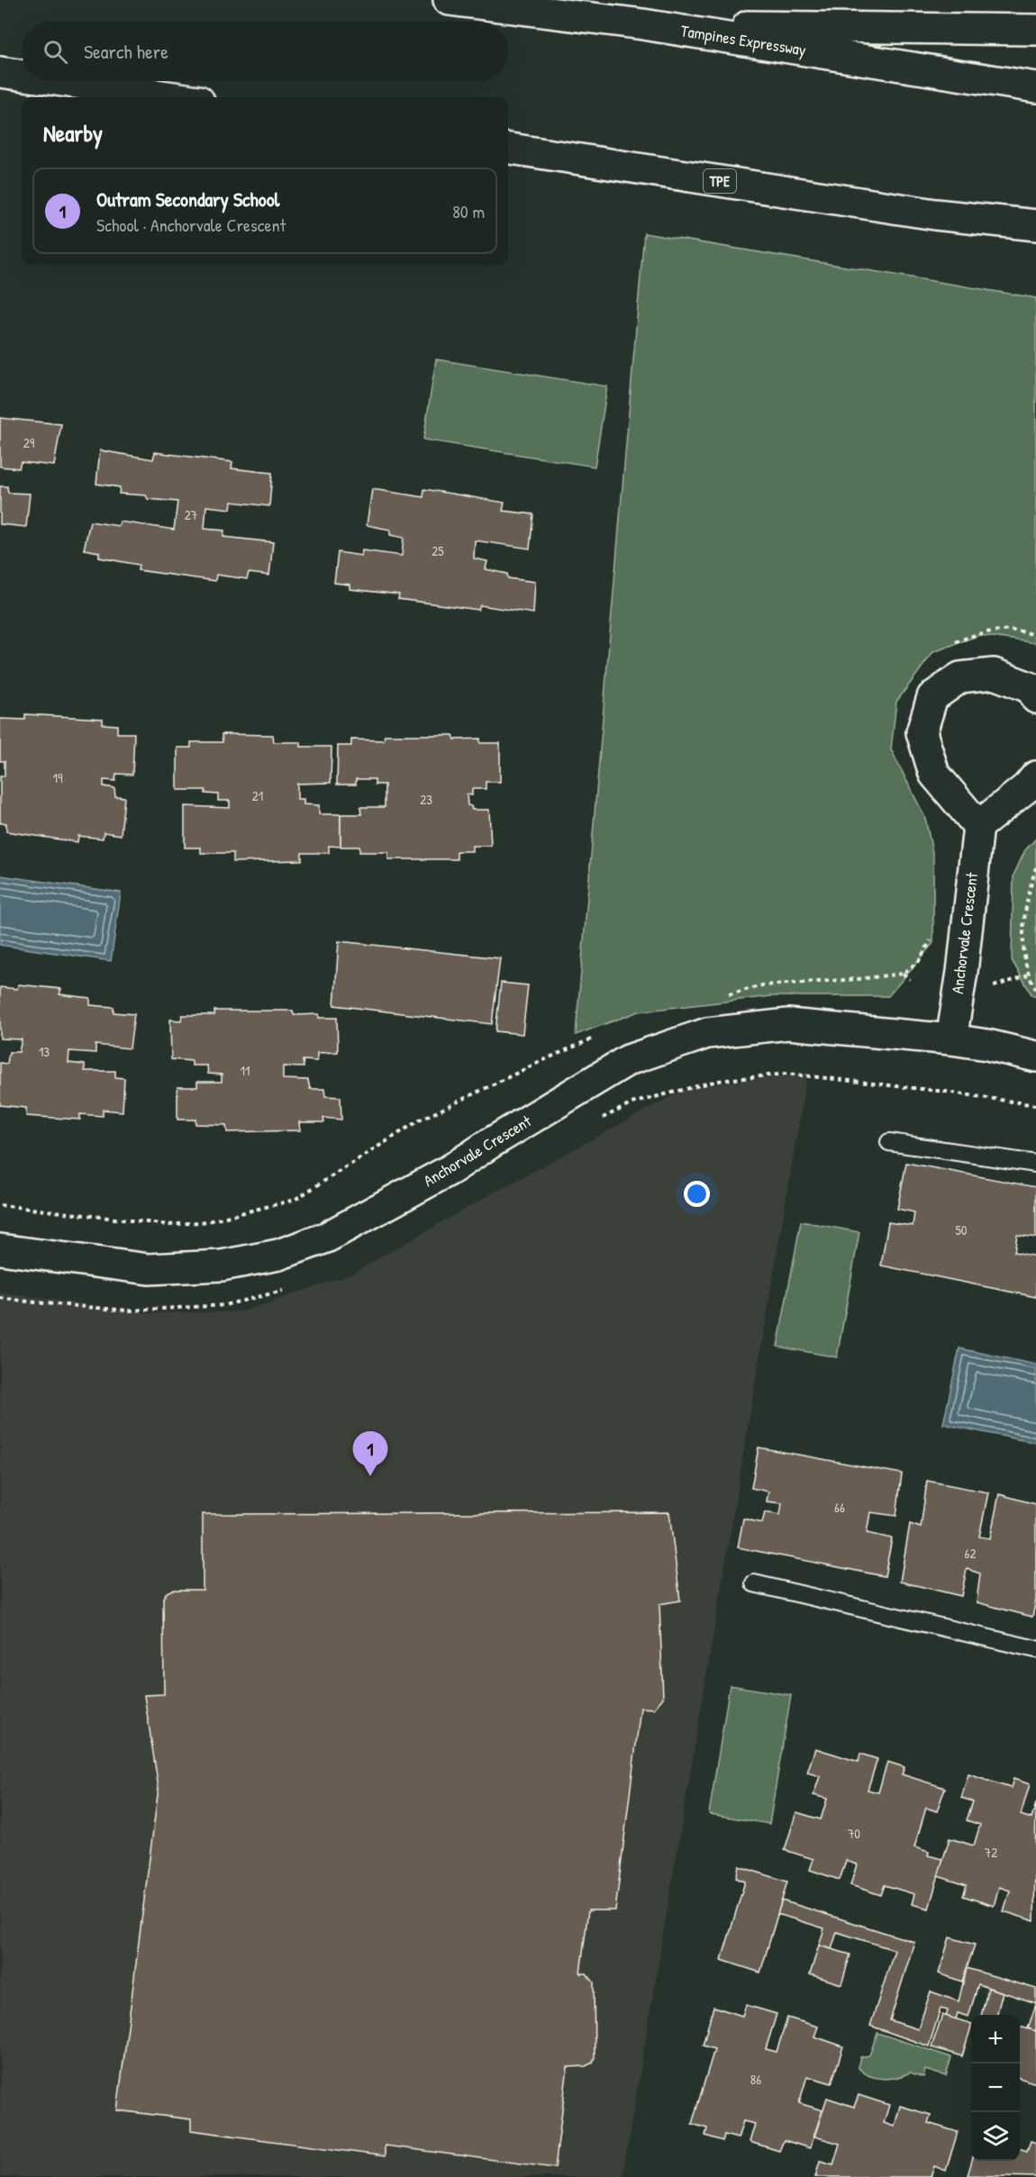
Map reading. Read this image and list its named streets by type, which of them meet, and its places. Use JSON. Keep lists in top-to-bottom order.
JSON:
{
  "streets": {
    "main road": ["Tampines Expressway", "TPE", "Anchorvale Crescent"]
  },
  "house_numbers": [
    "29",
    "27",
    "25",
    "19",
    "21",
    "23",
    "13",
    "11",
    "50",
    "66",
    "62",
    "70",
    "72",
    "86"
  ],
  "page": {
    "search": "Search here",
    "heading": "Nearby",
    "list": [
      {
        "mark": "1",
        "name": "Outram Secondary School",
        "note": "School · Anchorvale Crescent",
        "value": "80 m"
      }
    ],
    "pins": "1",
    "map_buttons": ["+", "−"]
  }
}
